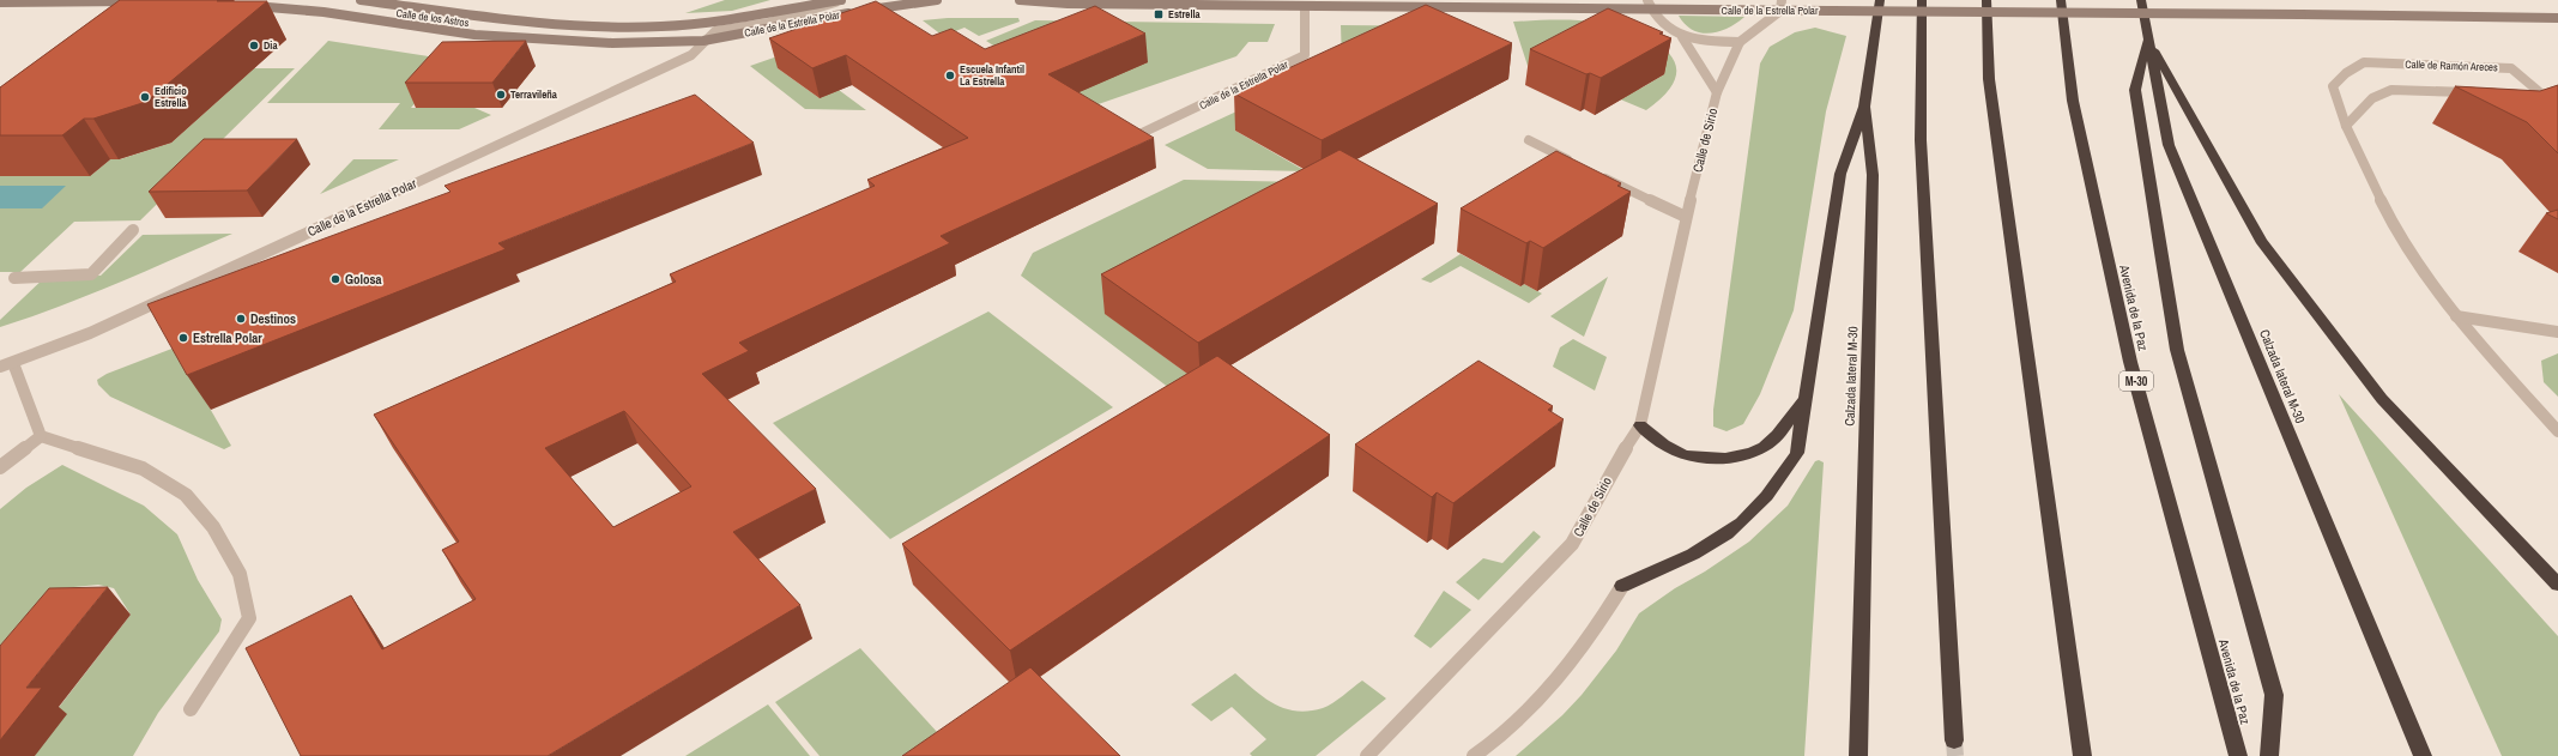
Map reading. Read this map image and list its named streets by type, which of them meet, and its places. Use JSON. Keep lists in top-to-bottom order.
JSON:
{
  "streets": {
    "highway": ["Avenida de la Paz", "Calzada lateral M-30", "M-30"],
    "main road": ["Calle de la Estrella Polar", "Calle de los Astros"],
    "street": ["Calle de Ramón Areces", "Calle de Sirio"]
  },
  "crossings": [
    ["Calle de la Estrella Polar", "Calle de los Astros"],
    ["Calle de la Estrella Polar", "Calle de Sirio"]
  ],
  "places": {
    "transit": ["Estrella"],
    "other": [
      "Dia",
      "Escuela Infantil La Estrella",
      "Terravileña",
      "Edificio Estrella",
      "Golosa",
      "Destinos",
      "Estrella Polar"
    ]
  }
}
